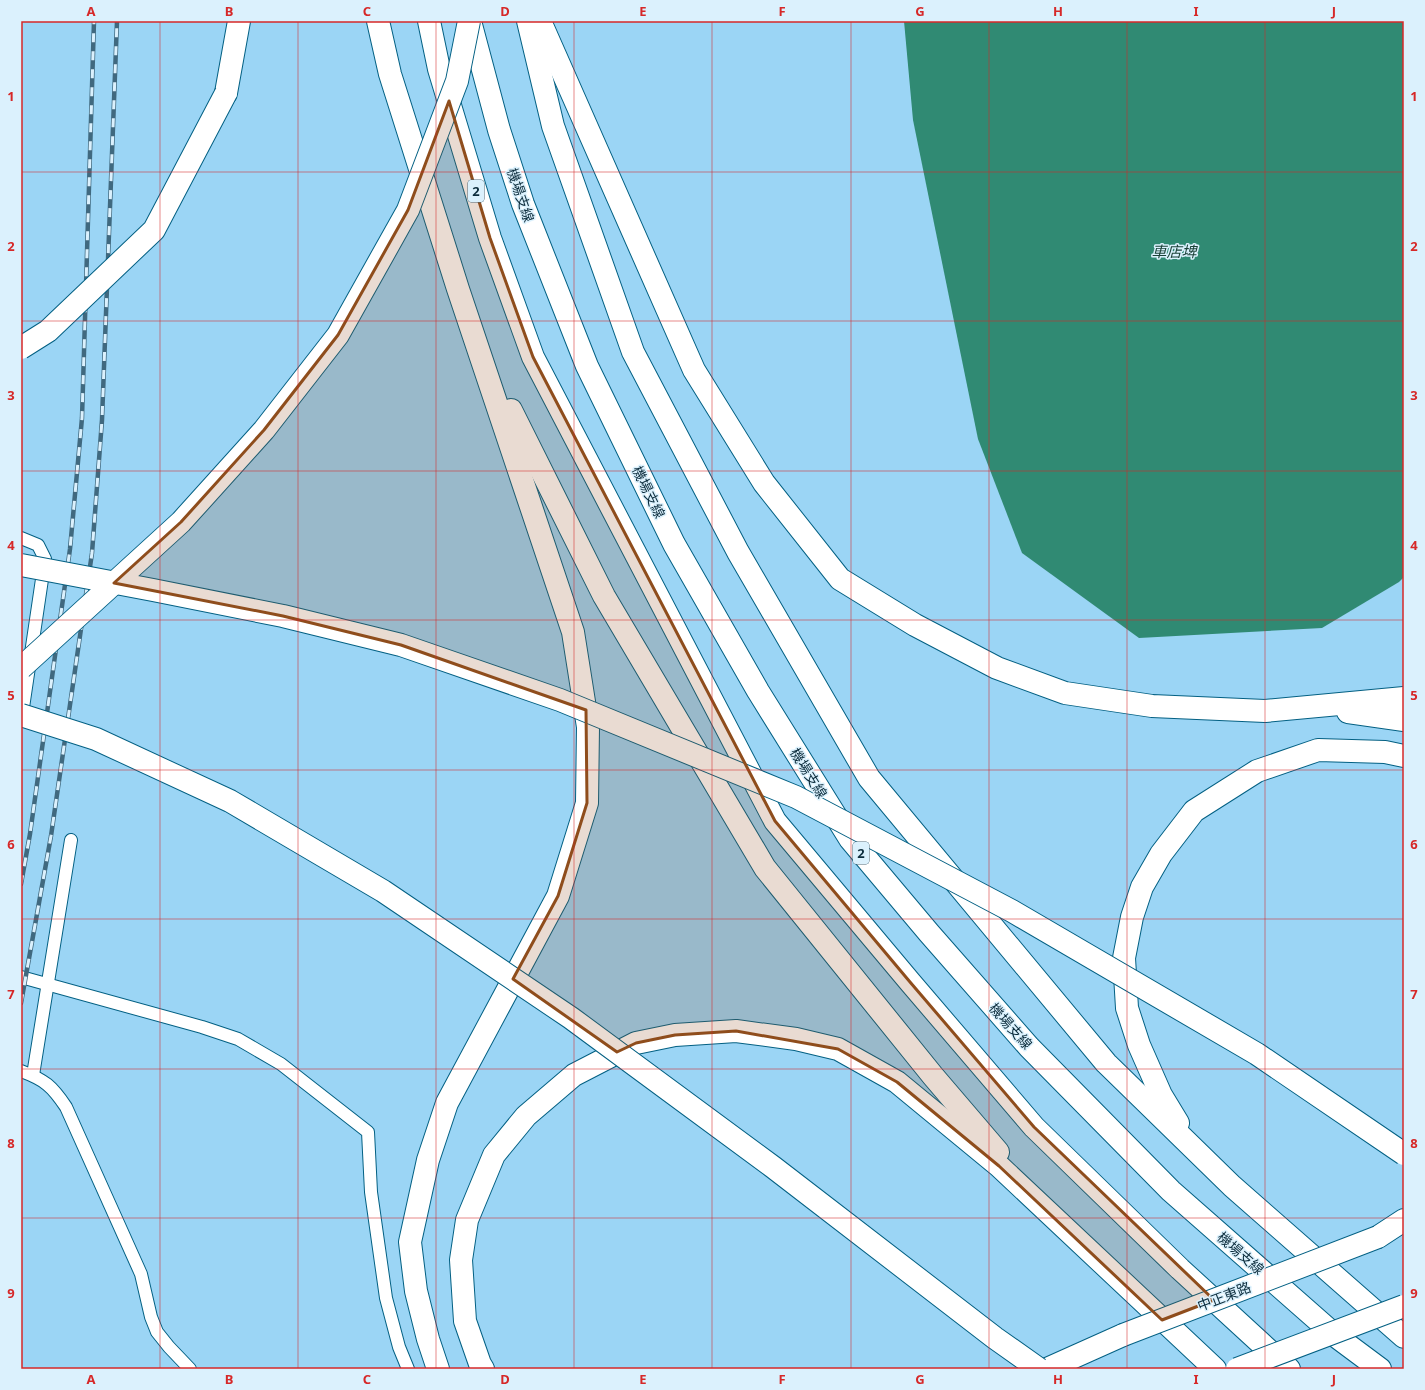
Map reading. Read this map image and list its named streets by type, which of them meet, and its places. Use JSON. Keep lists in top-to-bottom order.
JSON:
{
  "streets": {
    "main road": ["2", "機場支線", "中正東路"]
  },
  "water": ["車店埤"],
  "grid": {
    "columns": [
      "A",
      "B",
      "C",
      "D",
      "E",
      "F",
      "G",
      "H",
      "I",
      "J"
    ],
    "rows": [
      "1",
      "2",
      "3",
      "4",
      "5",
      "6",
      "7",
      "8",
      "9"
    ]
  }
}
